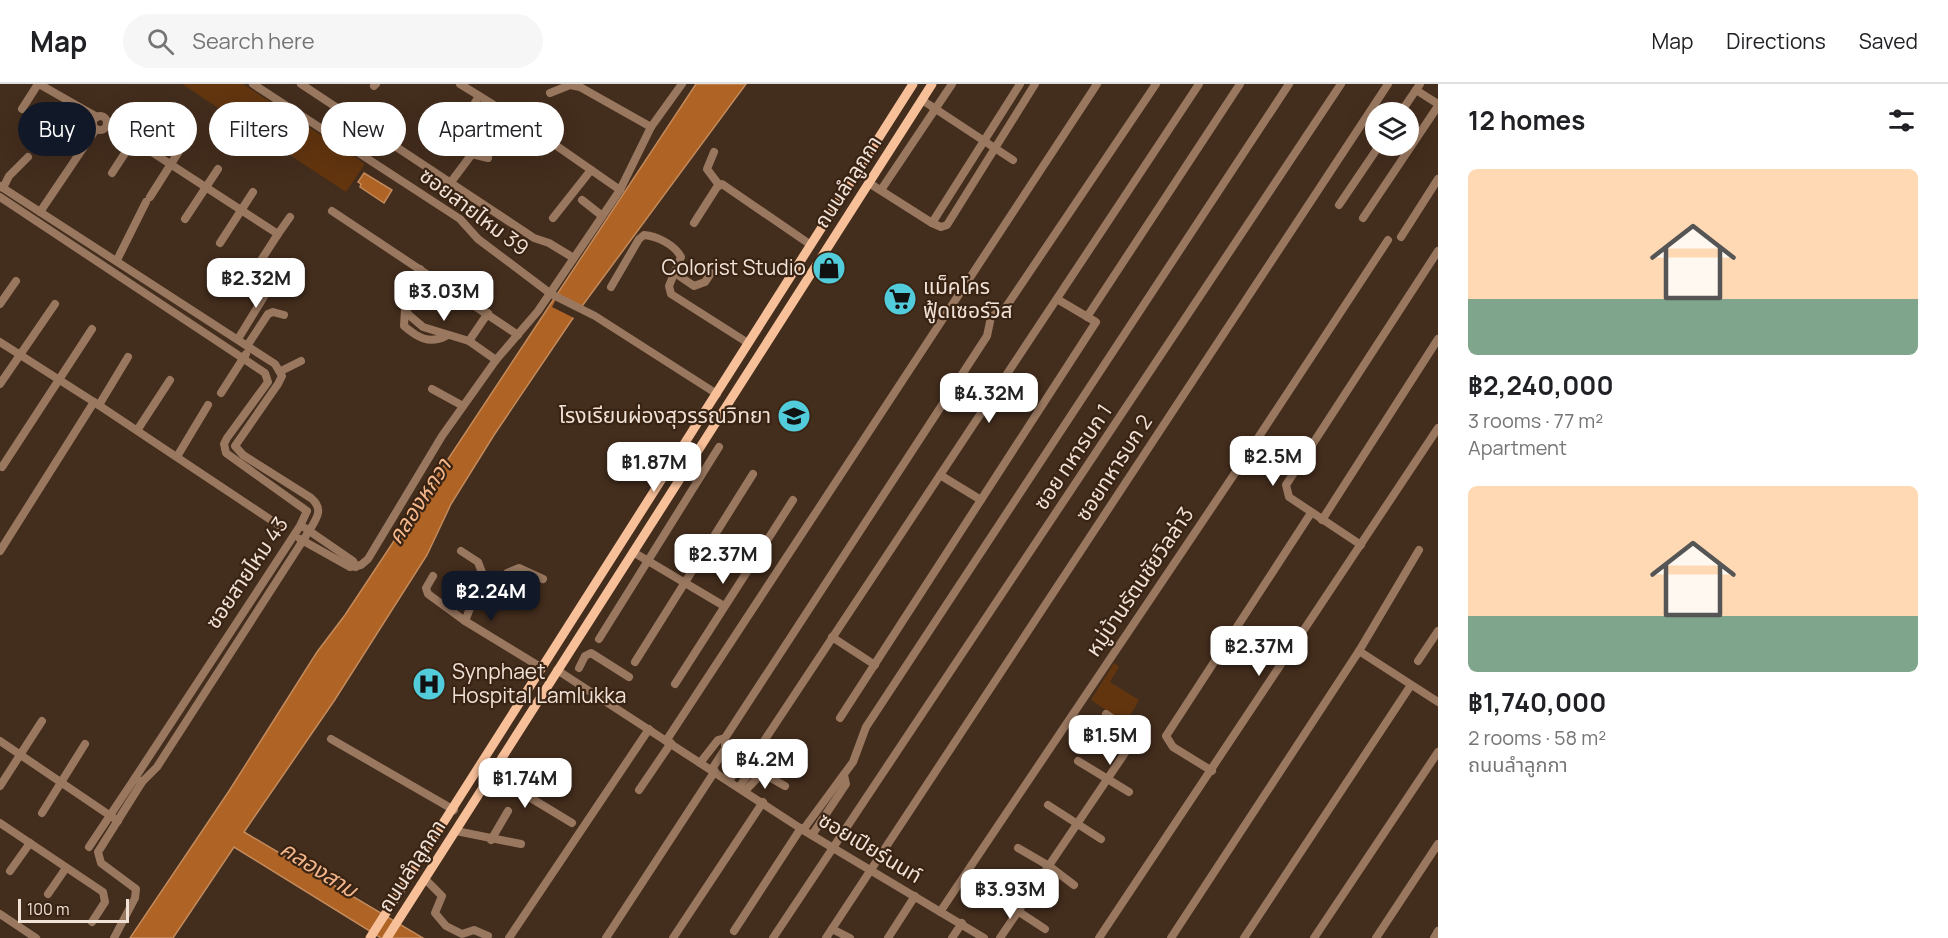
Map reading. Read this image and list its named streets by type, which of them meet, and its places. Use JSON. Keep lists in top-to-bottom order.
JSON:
{
  "streets": {
    "main road": ["ถนนลำลูกกา"],
    "street": [
      "ซอยสายไหม 39",
      "ซอย ทหารบก 1",
      "ซอยทหารบก 2",
      "ซอยสายไหม 43",
      "หมู่บ้านรัตนชัยวิลล่า3",
      "ซอยเปียร์นนท์"
    ]
  },
  "crossings": [
    ["ถนนลำลูกกา", "ซอยสายไหม 39"],
    ["ถนนลำลูกกา", "ซอยเปียร์นนท์"],
    ["ซอย ทหารบก 1", "ซอยเปียร์นนท์"],
    ["ซอยทหารบก 2", "ซอยเปียร์นนท์"],
    ["หมู่บ้านรัตนชัยวิลล่า3", "ซอยเปียร์นนท์"]
  ],
  "water": ["คลองหกวา", "คลองสาม"],
  "places": {
    "shop": ["Colorist Studio"],
    "supermarket": ["แม็คโคร ฟู้ดเซอร์วิส"],
    "school or university": ["โรงเรียนผ่องสุวรรณวิทยา"],
    "hospital": ["Synphaet Hospital Lamlukka"]
  },
  "scale_bar": "100 m",
  "page": {
    "header": "Map",
    "search": "Search here",
    "nav": ["Map", "Directions", "Saved"],
    "heading": "12 homes",
    "chip": [
      "Buy",
      "Rent",
      "Filters",
      "New",
      "Apartment"
    ],
    "list": [
      {
        "name": "฿2,240,000",
        "note": "3 rooms · 77 m² · Apartment"
      },
      {
        "name": "฿1,740,000",
        "note": "2 rooms · 58 m² · ถนนลำลูกกา"
      }
    ],
    "price": [
      "฿2.32M",
      "฿3.03M",
      "฿4.32M",
      "฿2.5M",
      "฿1.87M",
      "฿2.37M",
      "฿2.24M",
      "฿2.37M",
      "฿1.5M",
      "฿4.2M",
      "฿1.74M",
      "฿3.93M"
    ],
    "scale": "100 m"
  }
}
